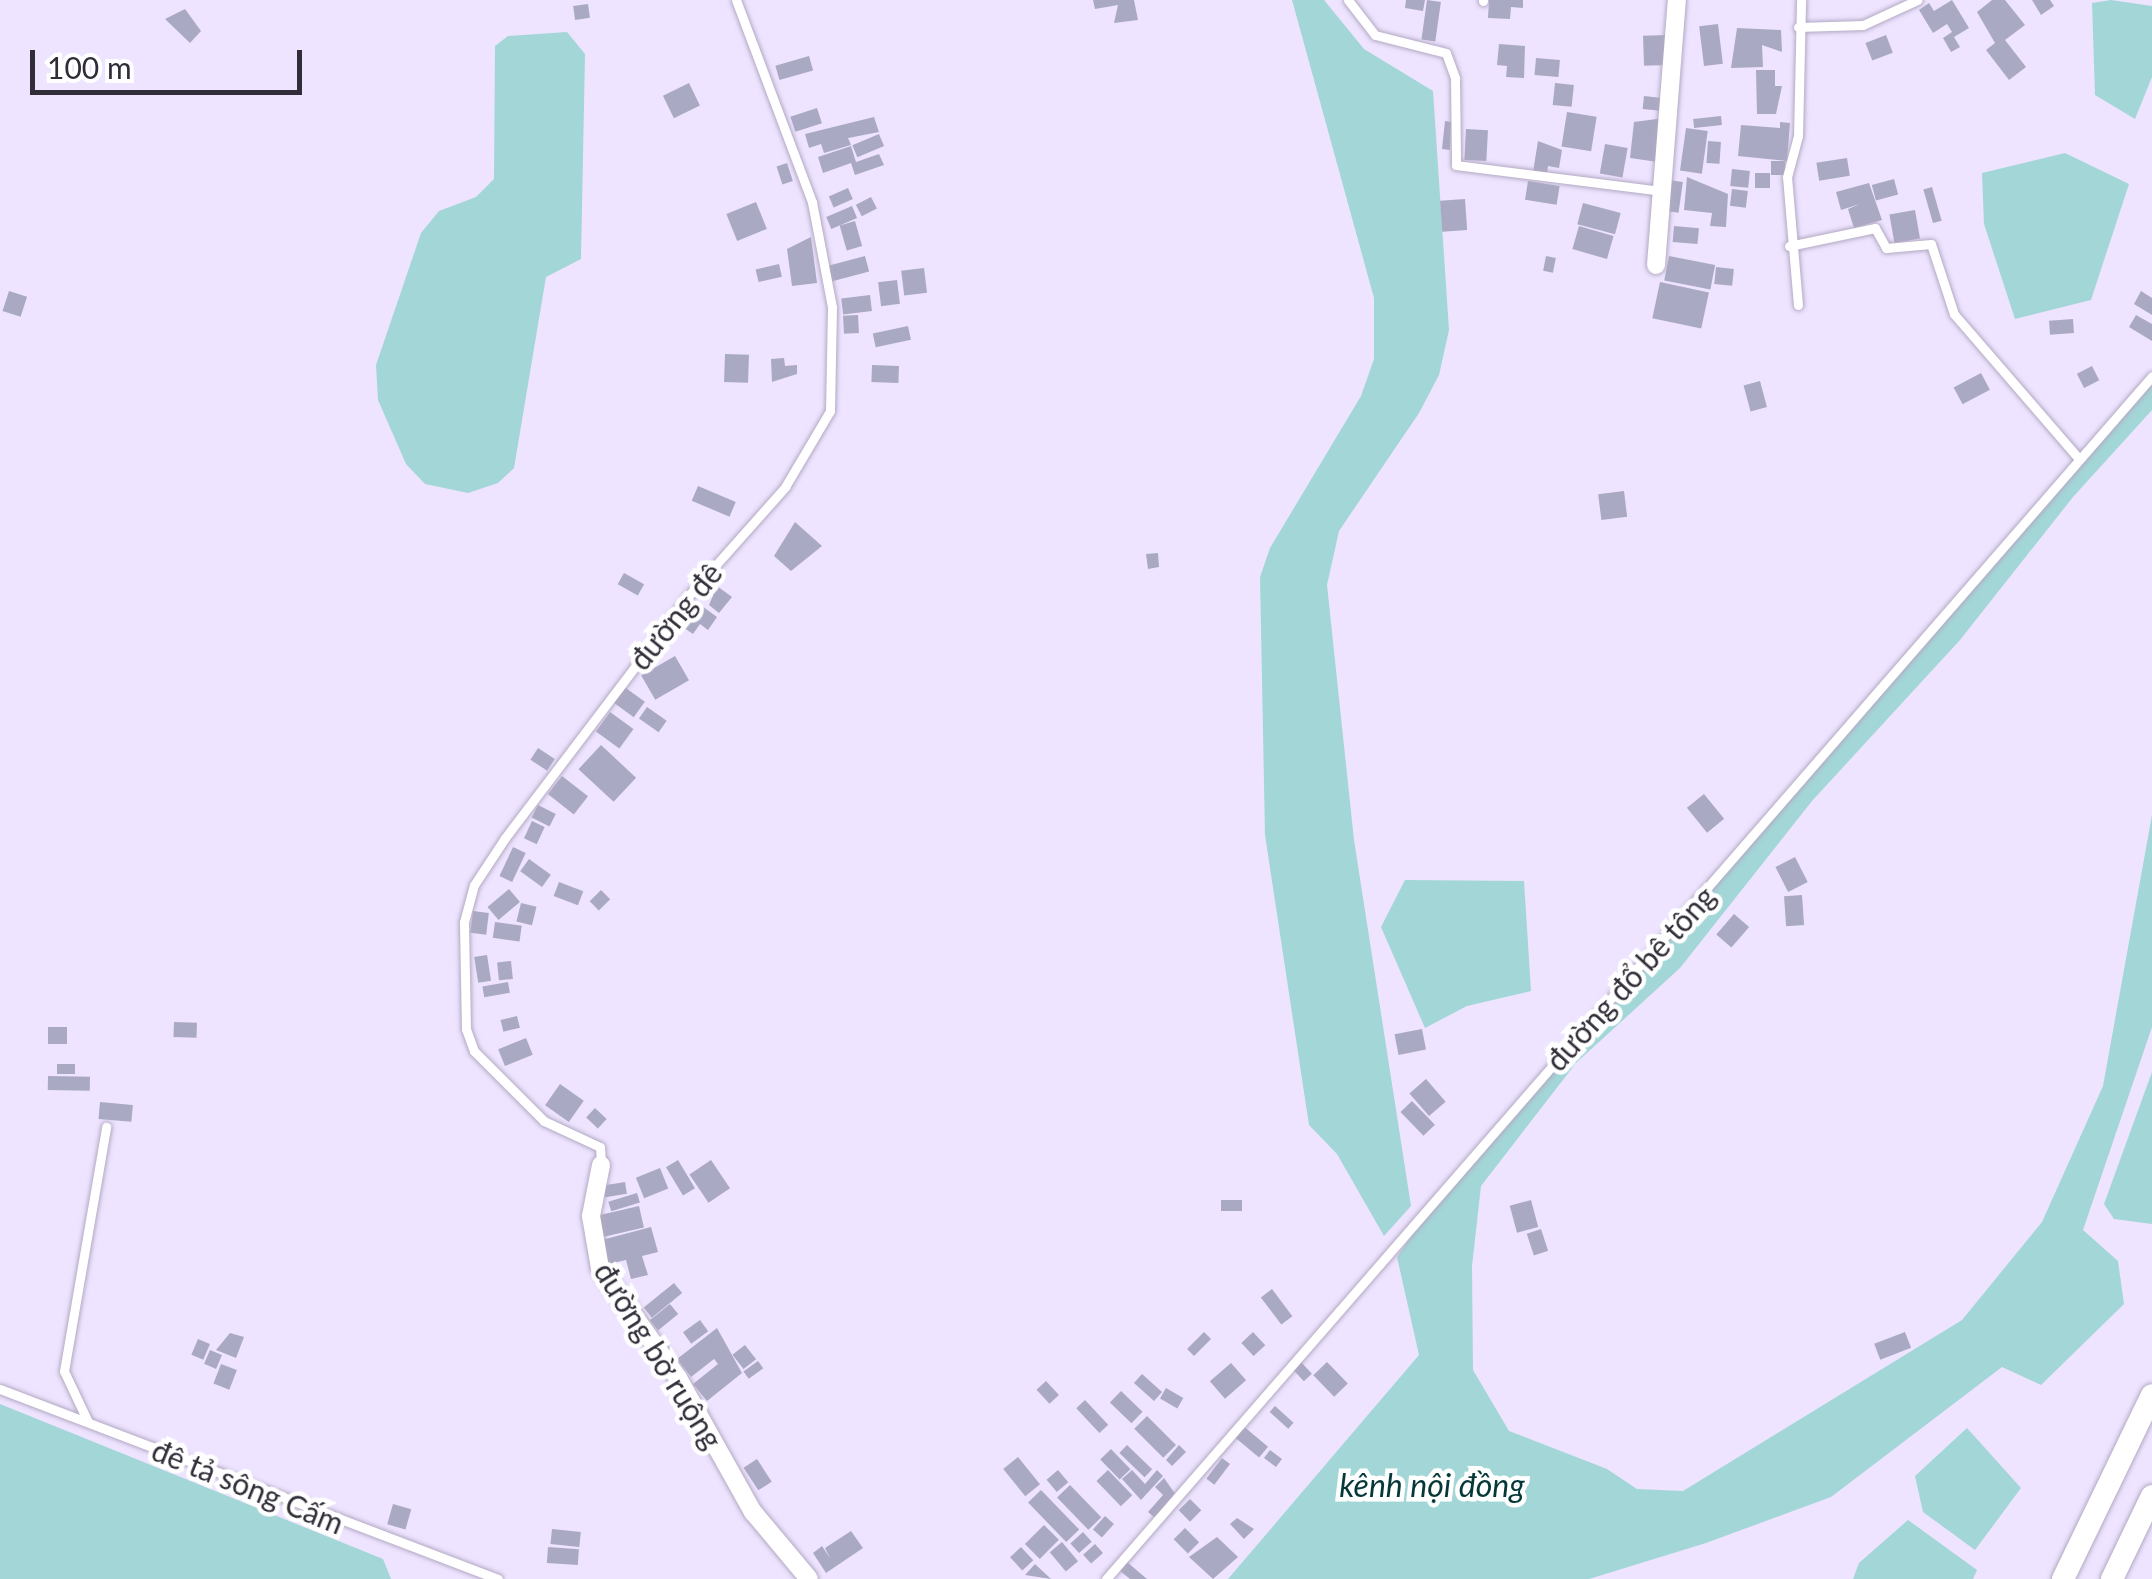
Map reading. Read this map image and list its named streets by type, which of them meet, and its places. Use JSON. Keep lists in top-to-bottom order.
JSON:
{
  "streets": {
    "street": ["đường bờ ruộng"],
    "lane": ["đường đê", "đường đổ bê tông", "đê tả sông Cấm"]
  },
  "crossings": [
    ["đường đê", "đường bờ ruộng"]
  ],
  "water": ["kênh nội đồng"],
  "scale_bar": "100 m"
}
